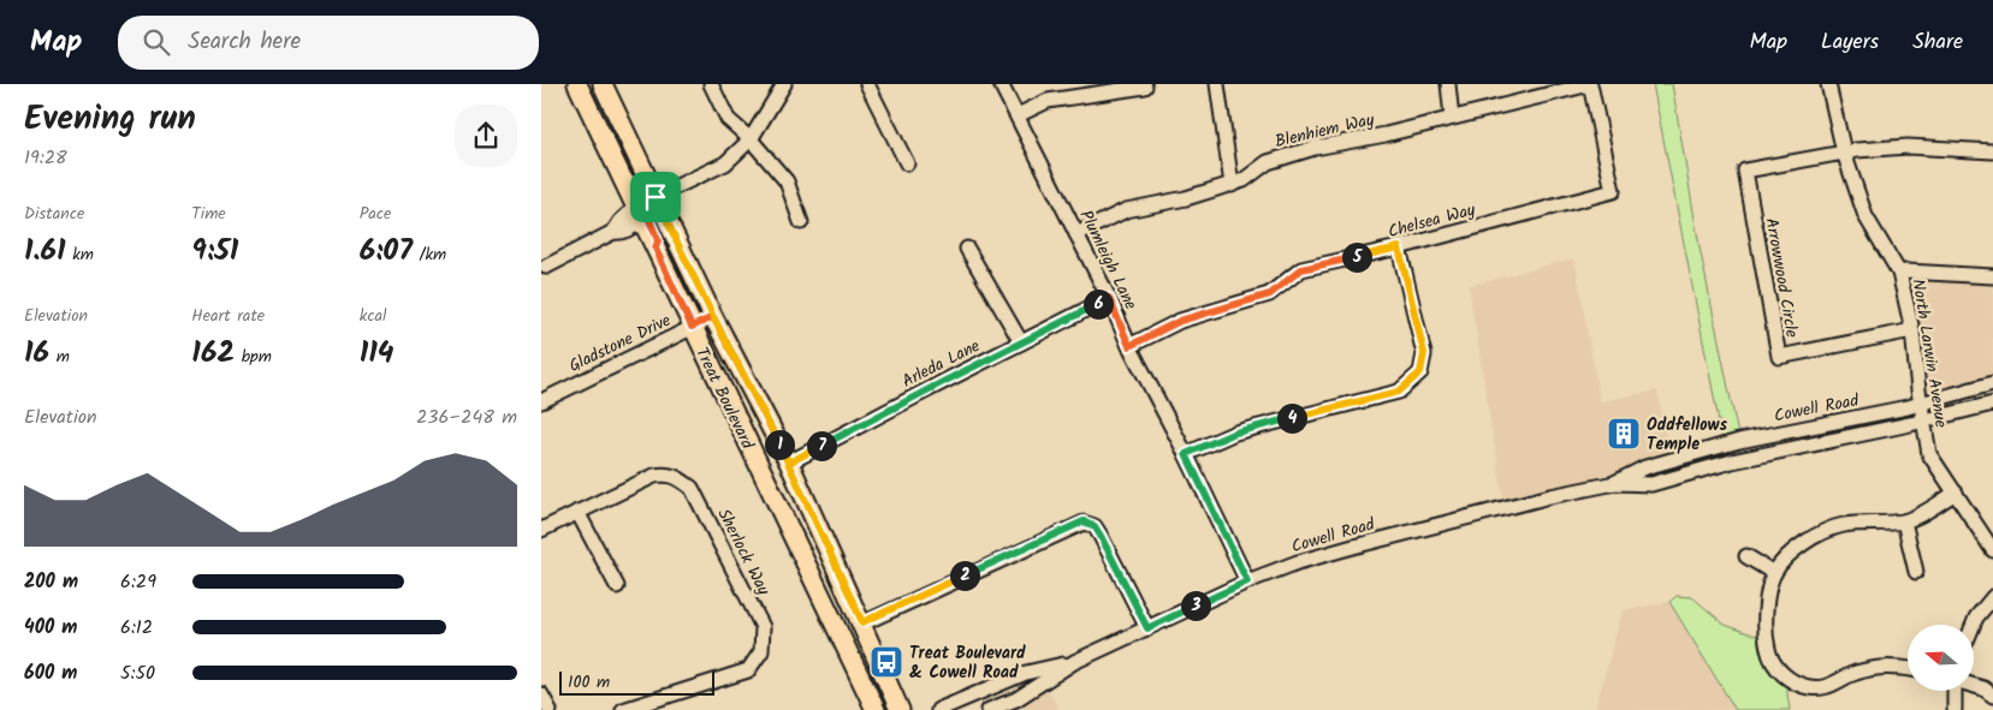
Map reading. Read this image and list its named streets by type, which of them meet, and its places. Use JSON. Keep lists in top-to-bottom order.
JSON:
{
  "streets": {
    "main road": ["Treat Boulevard"],
    "street": [
      "Blenhiem Way",
      "Chelsea Way",
      "Plumleigh Lane",
      "Arrowwood Circle",
      "Gladstone Drive",
      "North Larwin Avenue",
      "Arleda Lane",
      "Cowell Road",
      "Sherlock Way"
    ]
  },
  "crossings": [
    ["Blenhiem Way", "Chelsea Way"],
    ["Blenhiem Way", "Plumleigh Lane"],
    ["Chelsea Way", "Plumleigh Lane"],
    ["Plumleigh Lane", "Arleda Lane"],
    ["Plumleigh Lane", "Cowell Road"],
    ["Arrowwood Circle", "North Larwin Avenue"],
    ["Gladstone Drive", "Treat Boulevard"],
    ["North Larwin Avenue", "Cowell Road"],
    ["Arleda Lane", "Treat Boulevard"]
  ],
  "places": {
    "building": ["Oddfellows Temple"],
    "bus stop": ["Treat Boulevard & Cowell Road"]
  },
  "scale_bar": "100 m",
  "north": "left",
  "page": {
    "header": "Map",
    "search": "Search here",
    "nav": ["Map", "Layers", "Share"],
    "heading": ["Evening run", "19:28"],
    "stats": [
      ["Distance", "1.61 km"],
      ["Time", "9:51"],
      ["Pace", "6:07 /km"],
      ["Elevation", "16 m"],
      ["Heart rate", "162 bpm"],
      ["kcal", "114"]
    ],
    "pins": [
      "5",
      "6",
      "4",
      "1",
      "7",
      "2",
      "3"
    ],
    "chart": ["Elevation", "236–248 m"],
    "list": [
      {
        "name": "200 m",
        "note": "6:29"
      },
      {
        "name": "400 m",
        "note": "6:12"
      },
      {
        "name": "600 m",
        "note": "5:50"
      }
    ],
    "scale": "100 m"
  }
}
